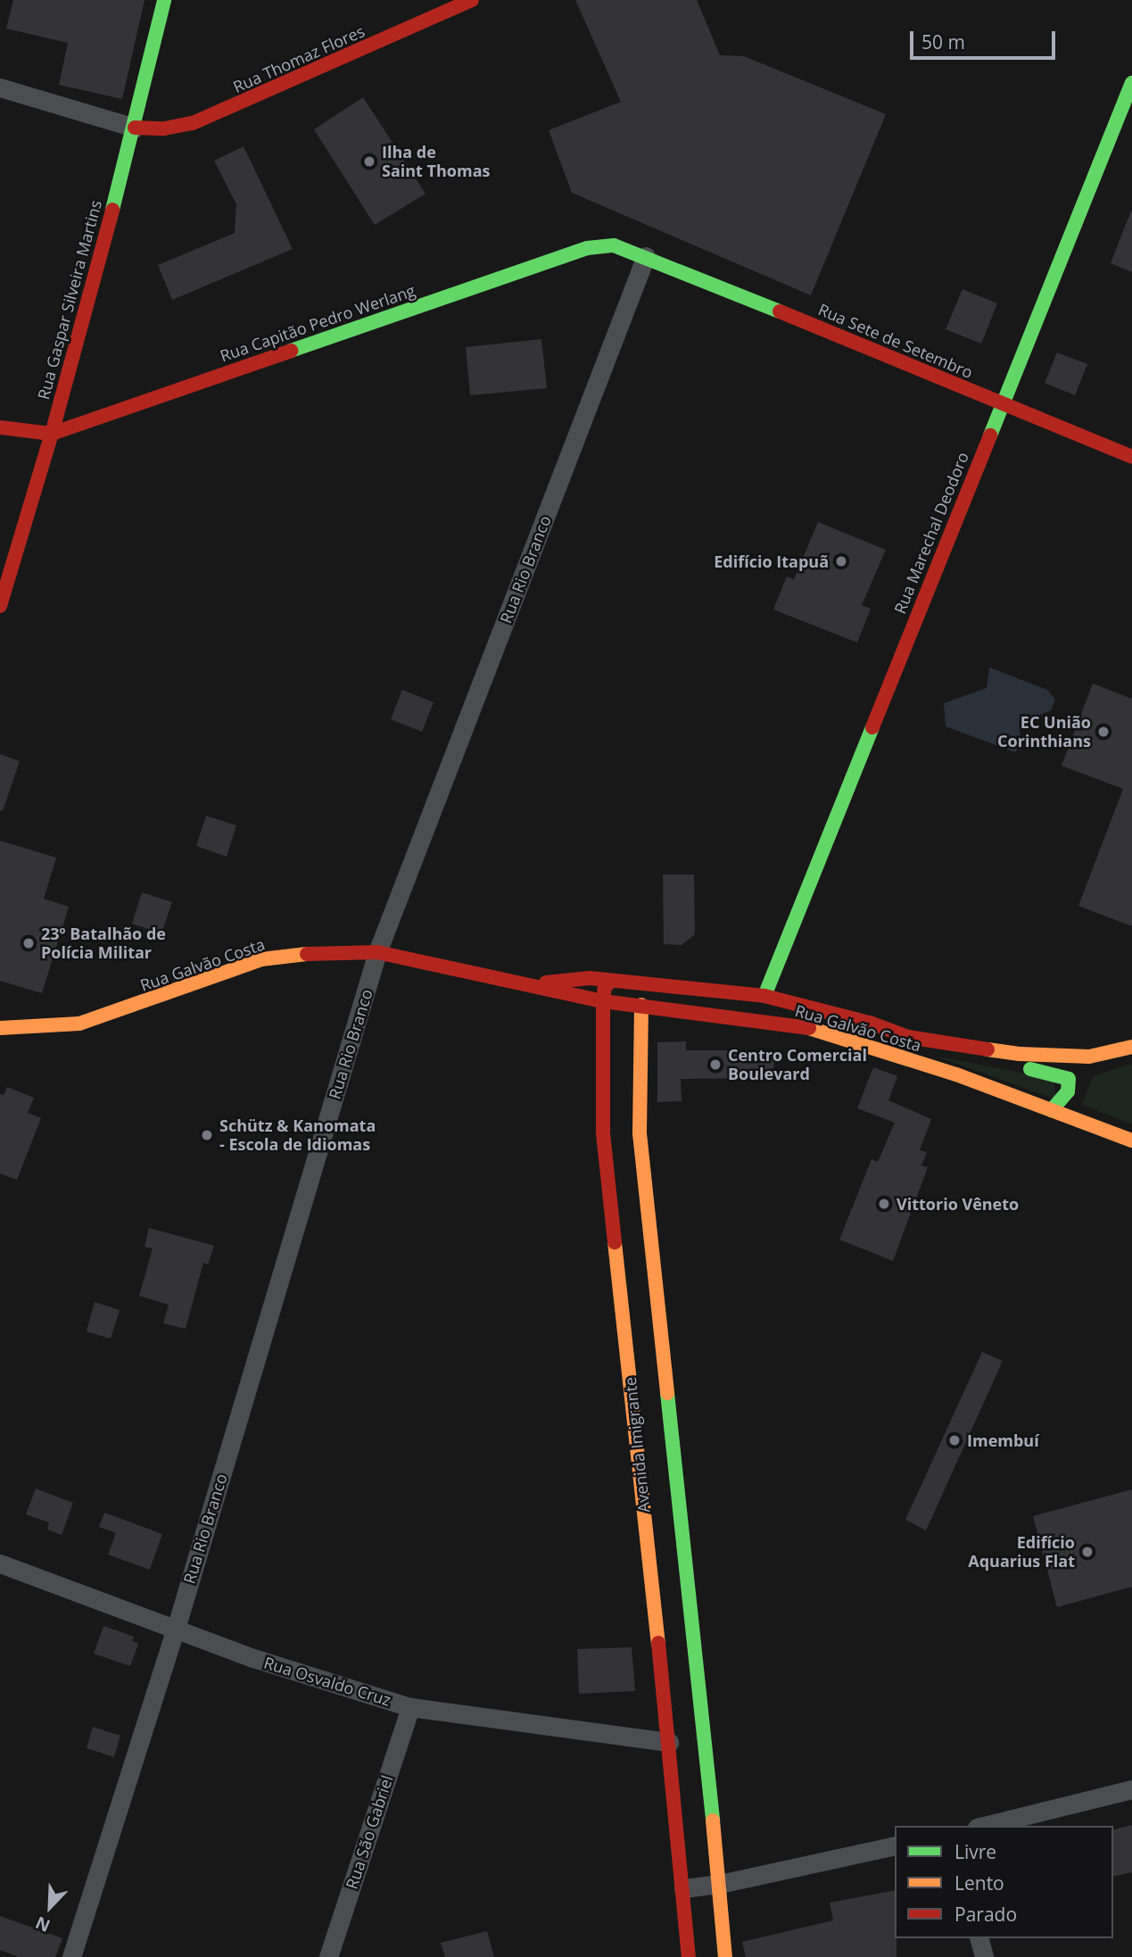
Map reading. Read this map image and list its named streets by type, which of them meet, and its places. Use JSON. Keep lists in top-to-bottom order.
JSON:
{
  "streets": {
    "street": [
      "Rua Thomaz Flores",
      "Rua Gaspar Silveira Martins",
      "Rua Capitão Pedro Werlang",
      "Rua Sete de Setembro",
      "Rua Marechal Deodoro",
      "Rua Rio Branco",
      "Rua Galvão Costa",
      "Avenida Imigrante",
      "Rua Osvaldo Cruz",
      "Rua São Gabriel"
    ]
  },
  "crossings": [
    ["Rua Thomaz Flores", "Rua Gaspar Silveira Martins"],
    ["Rua Gaspar Silveira Martins", "Rua Capitão Pedro Werlang"],
    ["Rua Capitão Pedro Werlang", "Rua Sete de Setembro"],
    ["Rua Capitão Pedro Werlang", "Rua Rio Branco"],
    ["Rua Sete de Setembro", "Rua Marechal Deodoro"],
    ["Rua Sete de Setembro", "Rua Rio Branco"],
    ["Rua Marechal Deodoro", "Rua Galvão Costa"],
    ["Rua Rio Branco", "Rua Galvão Costa"],
    ["Rua Rio Branco", "Rua Osvaldo Cruz"],
    ["Rua Galvão Costa", "Avenida Imigrante"],
    ["Avenida Imigrante", "Rua Osvaldo Cruz"],
    ["Rua Osvaldo Cruz", "Rua São Gabriel"]
  ],
  "places": [
    "Ilha de Saint Thomas",
    "Edifício Itapuã",
    "EC União Corinthians",
    "23º Batalhão de Polícia Militar",
    "Centro Comercial Boulevard",
    "Schütz & Kanomata - Escola de Idiomas",
    "Vittorio Vêneto",
    "Imembuí",
    "Edifício Aquarius Flat"
  ],
  "legend": ["Livre", "Lento", "Parado"],
  "scale_bar": "50 m",
  "north": "bottom left"
}
